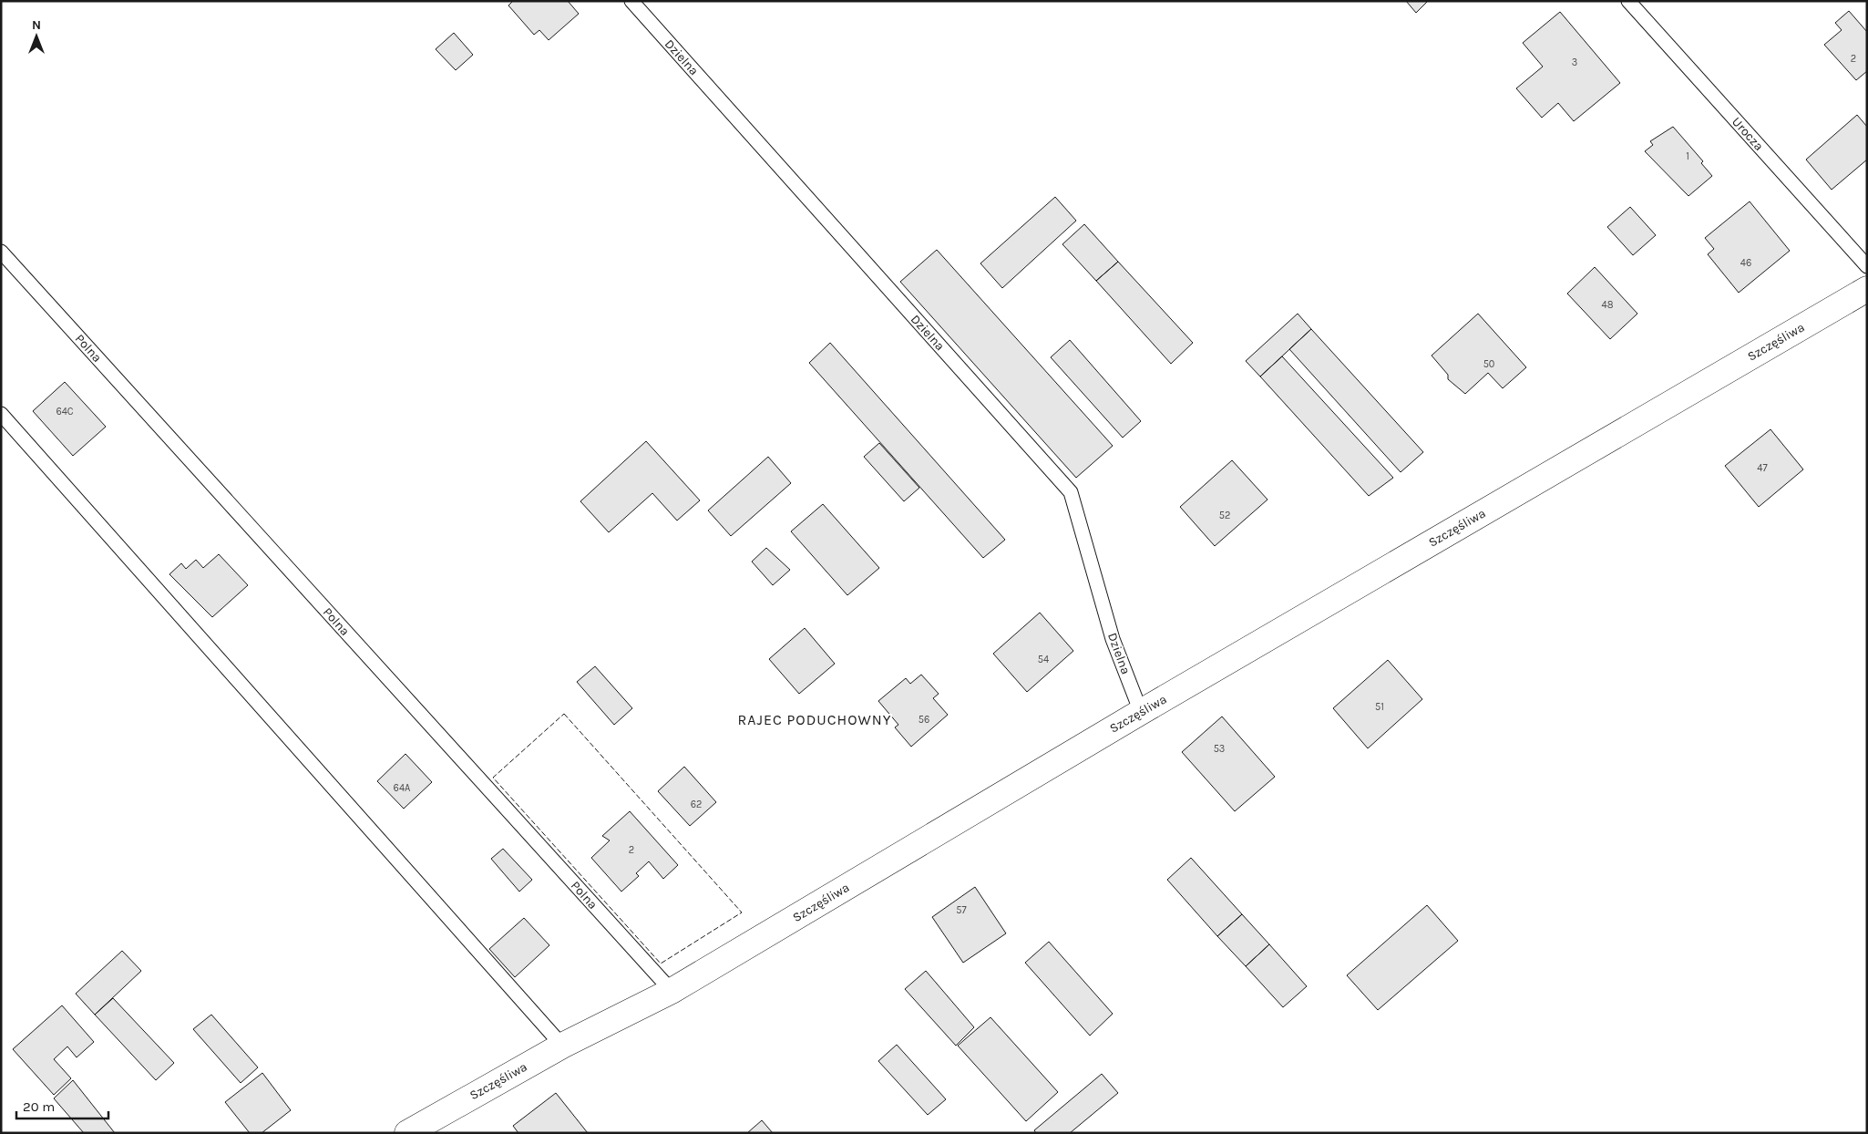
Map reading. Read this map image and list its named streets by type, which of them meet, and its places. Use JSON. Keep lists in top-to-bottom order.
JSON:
{
  "streets": {
    "street": ["Szczęśliwa"],
    "lane": ["Dzielna", "Urocza", "Polna"]
  },
  "crossings": [
    ["Dzielna", "Szczęśliwa"],
    ["Szczęśliwa", "Polna"]
  ],
  "districts": ["RAJEC PODUCHOWNY"],
  "house_numbers": [
    "2",
    "3",
    "1",
    "46",
    "48",
    "50",
    "64C",
    "47",
    "52",
    "54",
    "51",
    "56",
    "53",
    "64A",
    "62",
    "2",
    "57"
  ],
  "scale_bar": "20 m",
  "north": "top"
}
